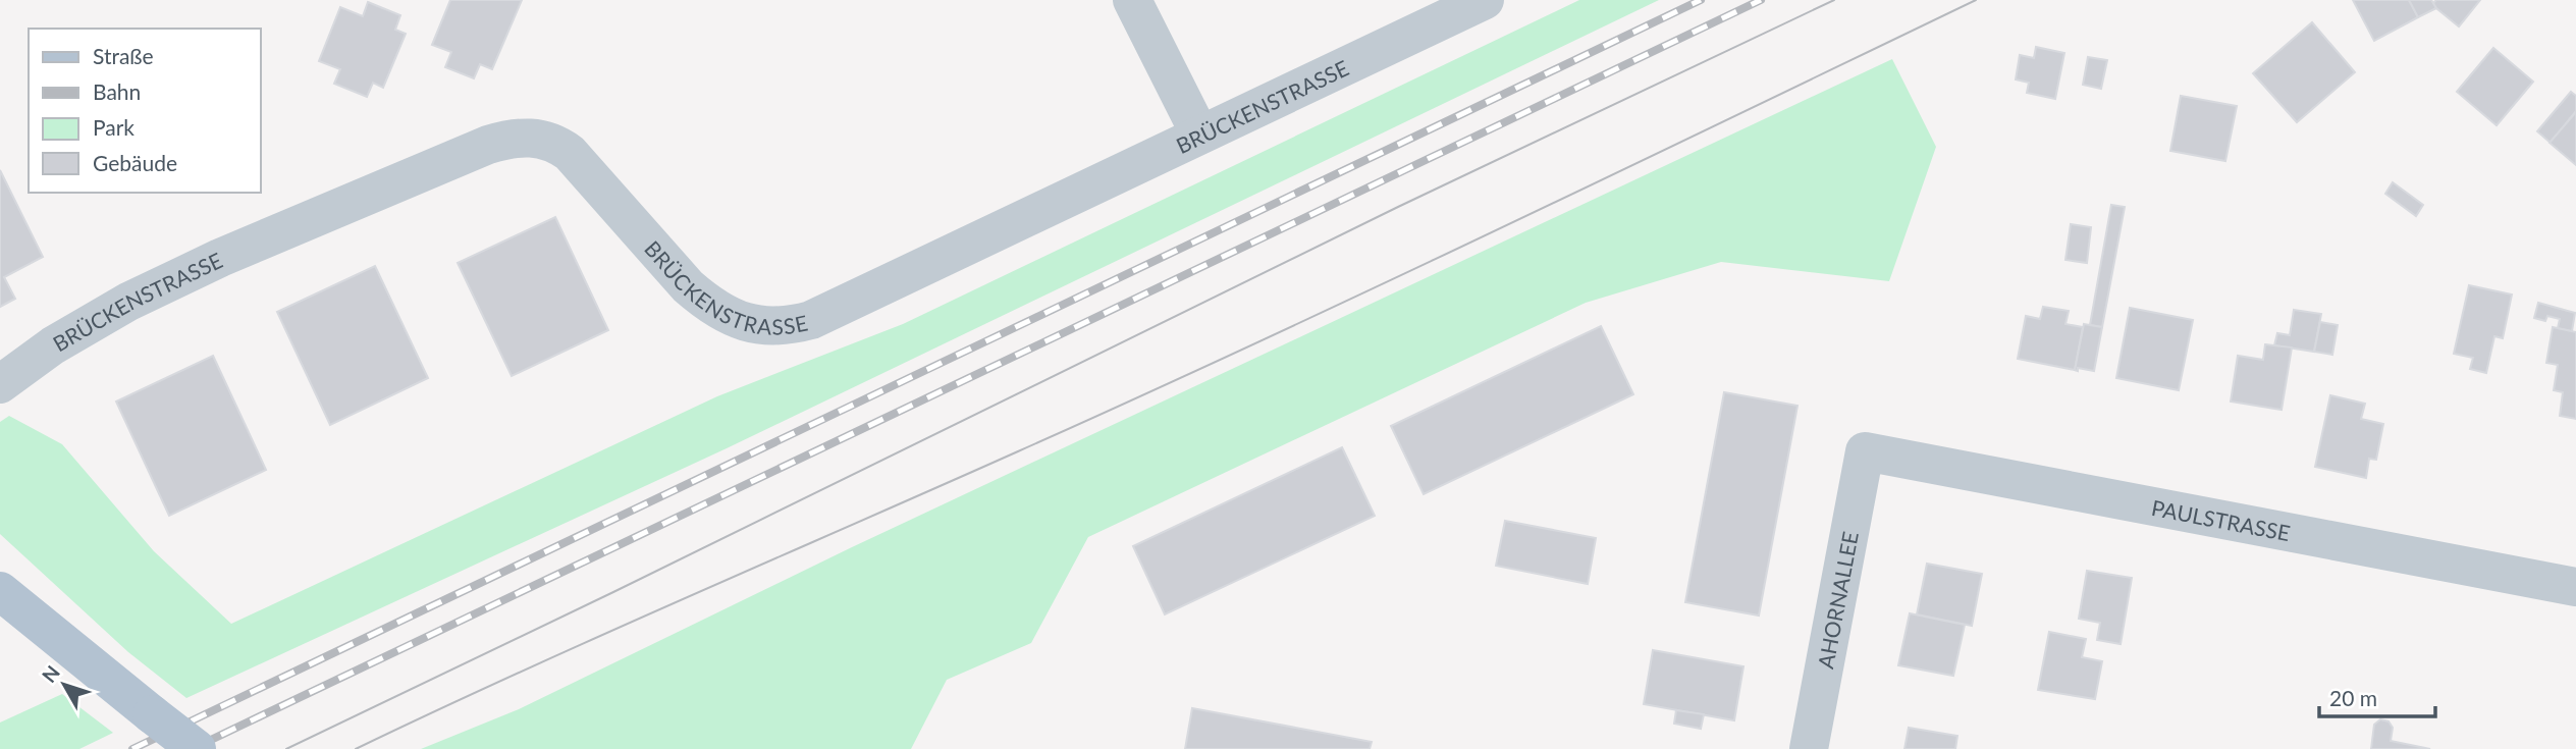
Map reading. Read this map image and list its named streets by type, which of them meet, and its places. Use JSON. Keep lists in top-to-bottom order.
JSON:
{
  "streets": {
    "street": ["BRÜCKENSTRASSE", "PAULSTRASSE", "AHORNALLEE"]
  },
  "crossings": [
    ["PAULSTRASSE", "AHORNALLEE"]
  ],
  "legend": [
    "Straße",
    "Bahn",
    "Park",
    "Gebäude"
  ],
  "scale_bar": "20 m",
  "north": "top left"
}
